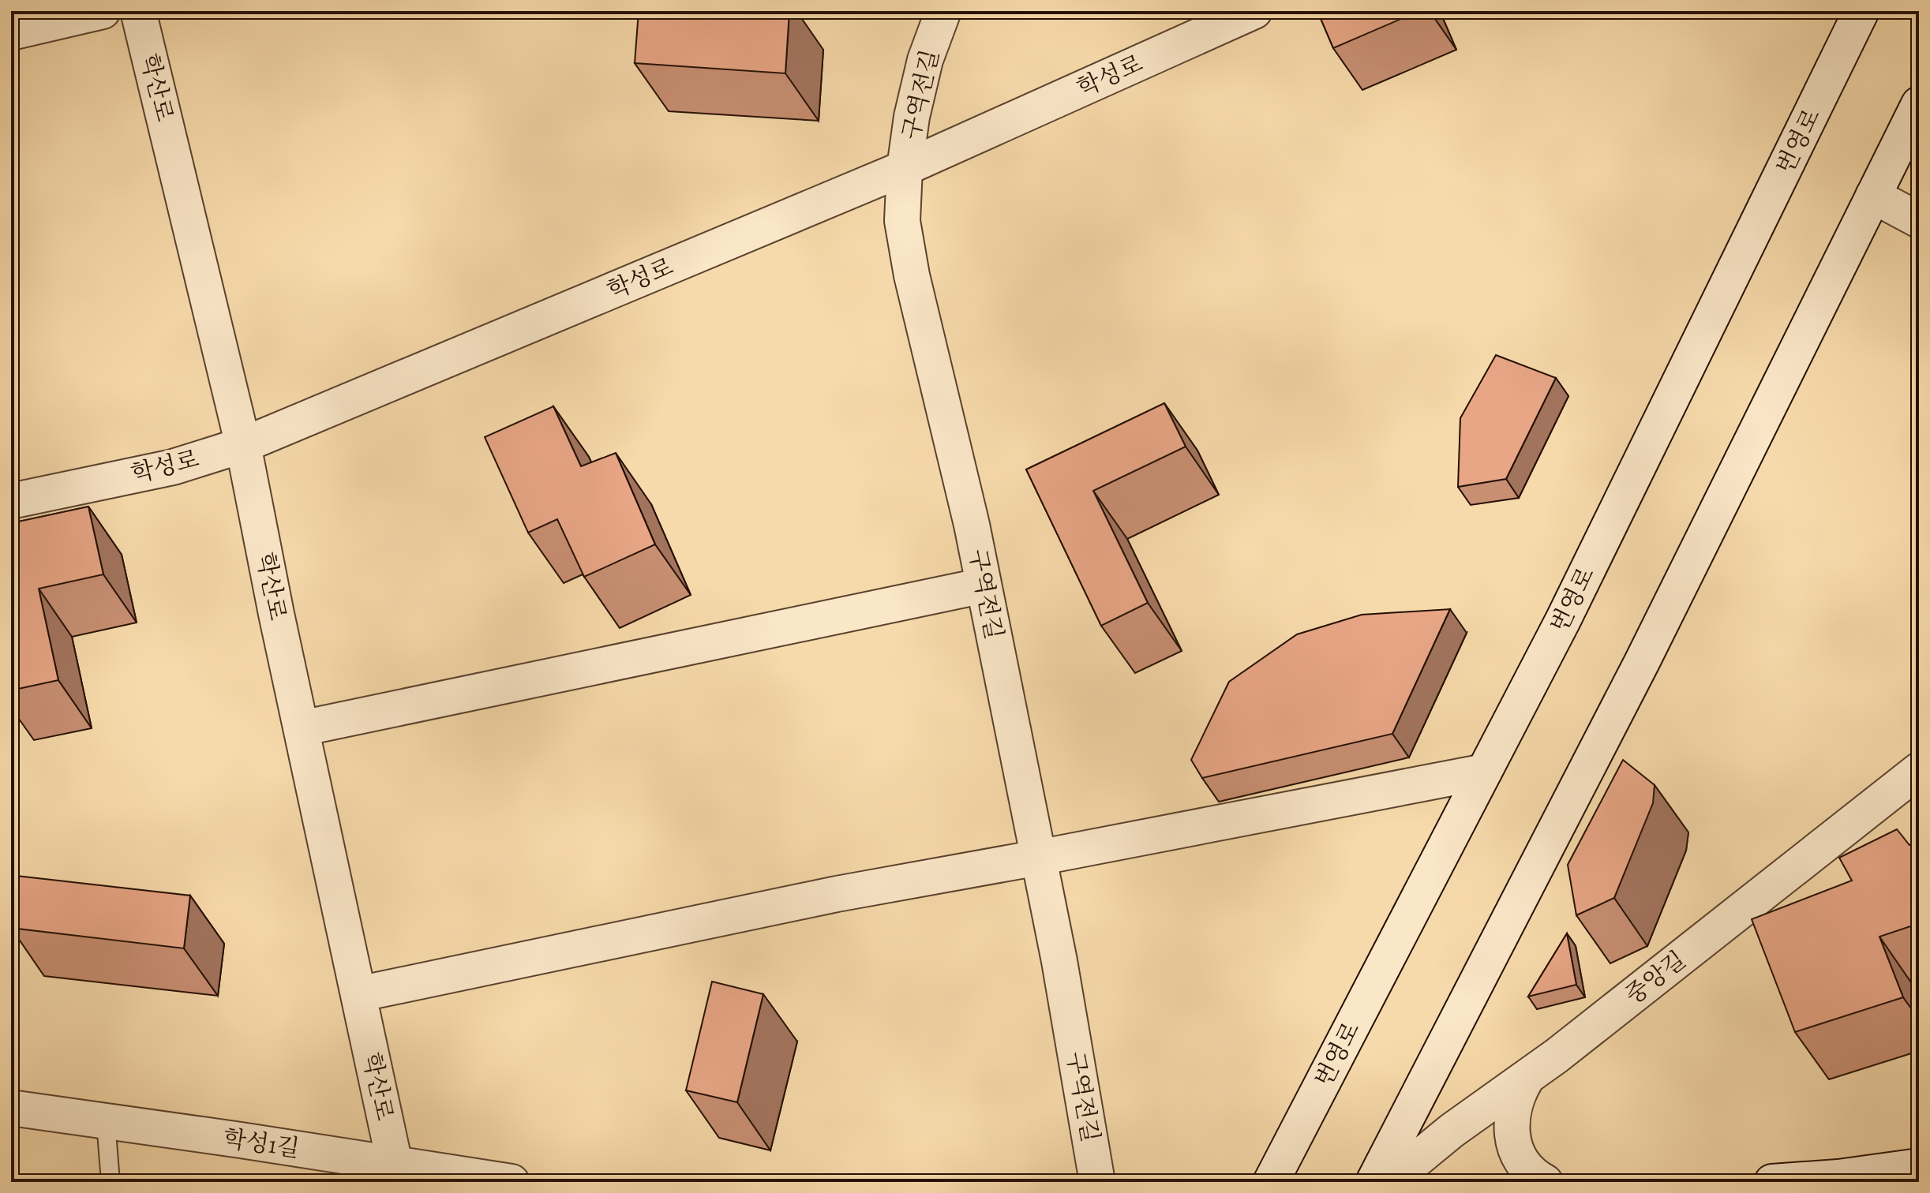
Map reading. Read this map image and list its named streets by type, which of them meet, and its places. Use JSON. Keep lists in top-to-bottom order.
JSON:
{
  "streets": {
    "street": [
      "학성로",
      "학산로",
      "구역전길",
      "번영로",
      "중앙길",
      "학성1길"
    ]
  },
  "crossings": [
    ["학성로", "학산로"],
    ["학성로", "구역전길"],
    ["학산로", "학성1길"]
  ]
}
